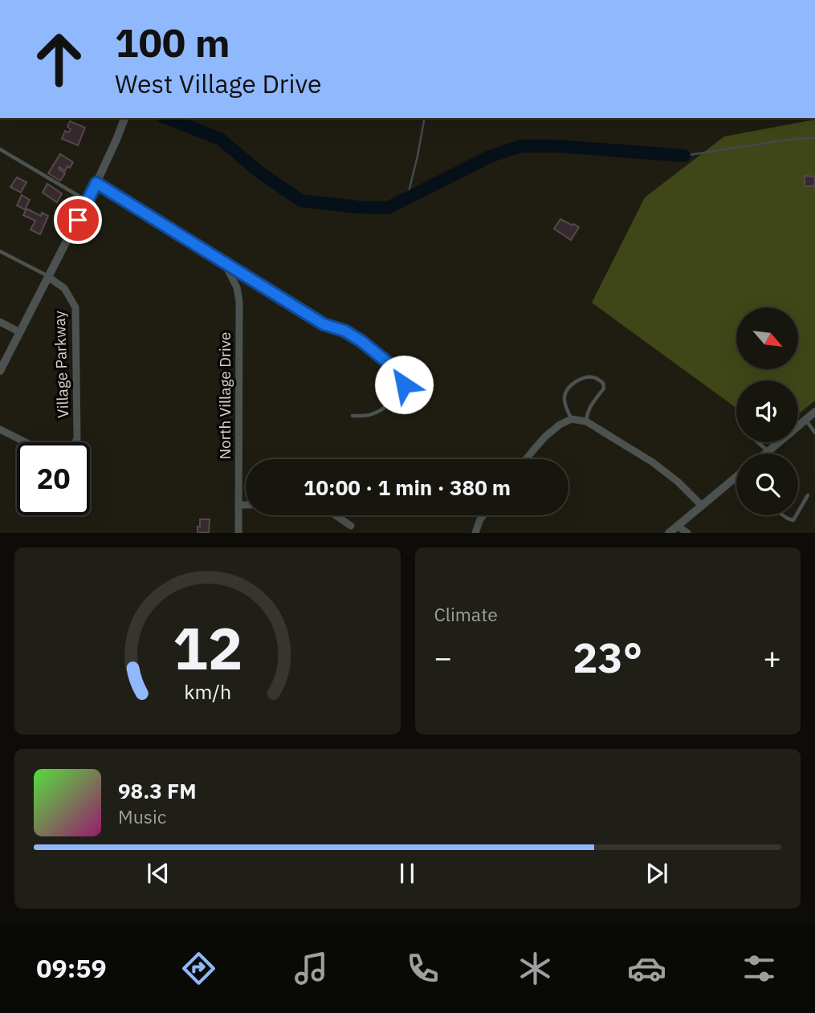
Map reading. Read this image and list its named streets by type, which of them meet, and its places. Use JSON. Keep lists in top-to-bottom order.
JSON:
{
  "streets": {
    "street": ["Village Parkway", "North Village Drive"]
  },
  "north": "bottom right",
  "page": {
    "turn": ["100 m", "West Village Drive"],
    "limit": "20",
    "trip": "10:00 · 1 min · 380 m",
    "tile": "Climate",
    "heat": ["−", "23°", "+"],
    "song": ["98.3 FM", "Music"],
    "tabs": "09:59",
    "gauge": ["12", "km/h"]
  }
}
